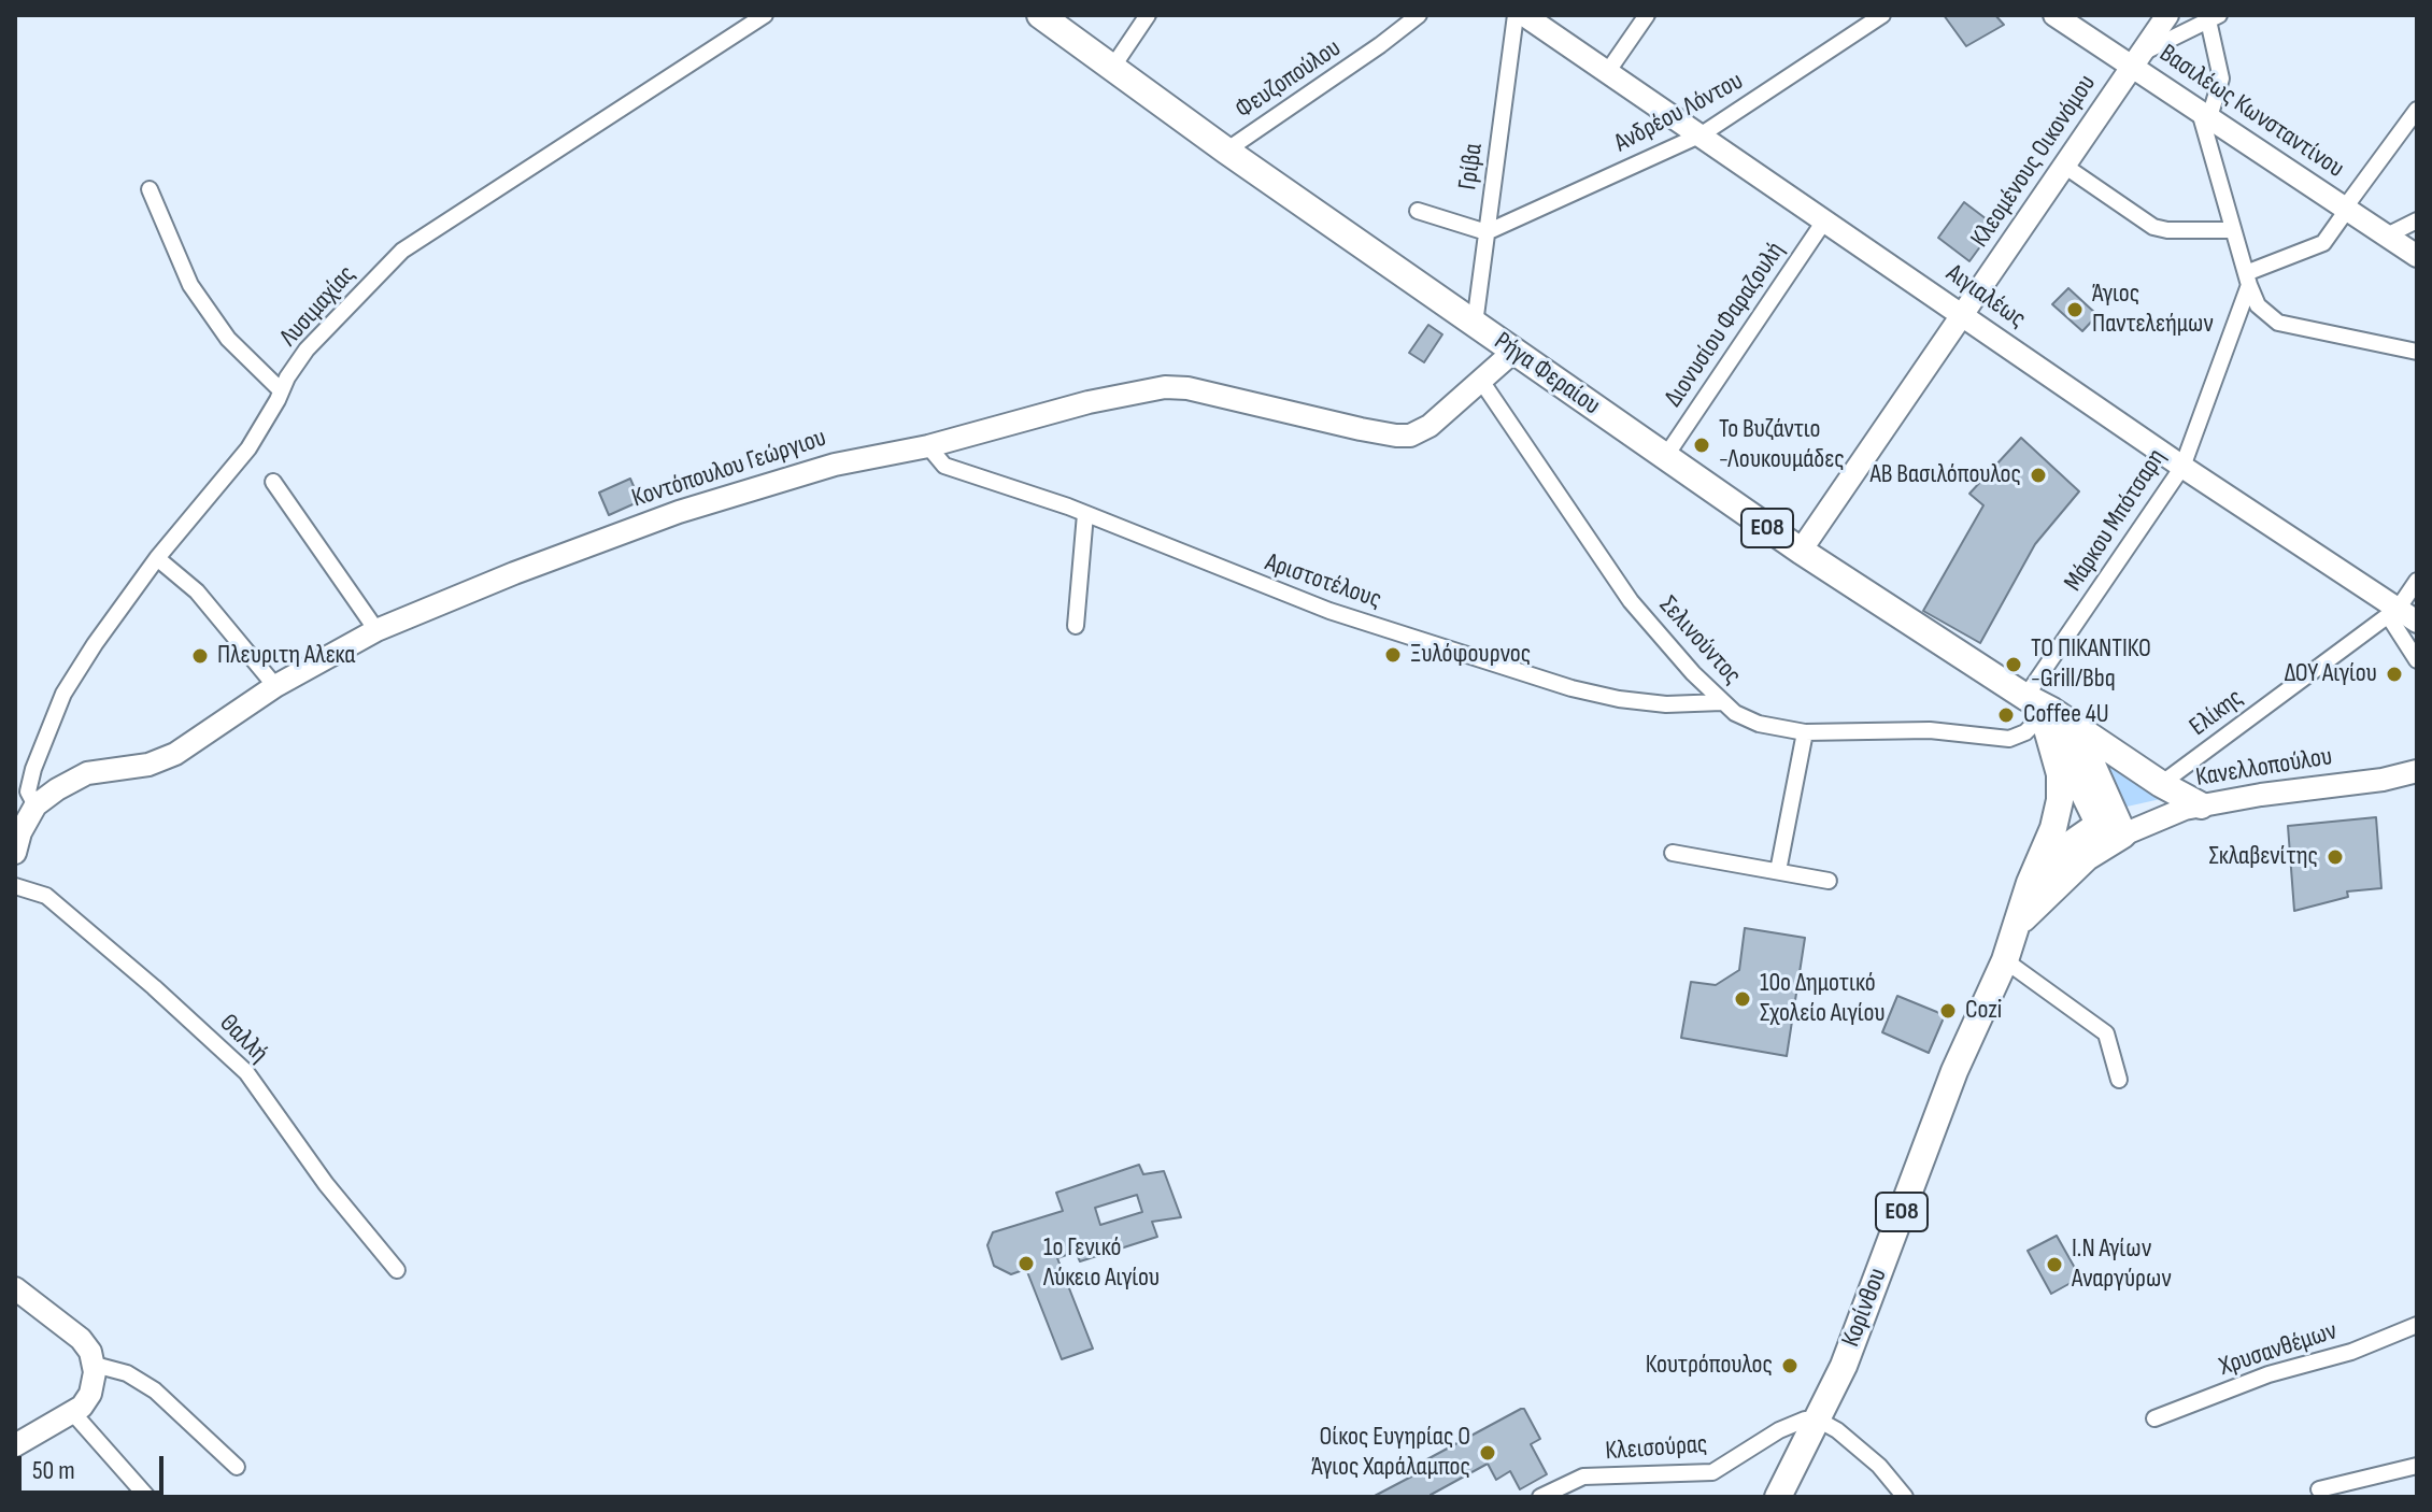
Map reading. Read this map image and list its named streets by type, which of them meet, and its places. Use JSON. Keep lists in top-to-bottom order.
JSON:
{
  "streets": {
    "main road": [
      "Βασιλέως Κωνσταντίνου",
      "Κλεομένους Οικονόμου",
      "Αιγιαλέως",
      "Ρήγα Φεραίου",
      "Κοντόπουλου Γεώργιου",
      "ΕΟ8",
      "Κανελλοπούλου",
      "Κορίνθου"
    ],
    "street": [
      "Φευζοπούλου",
      "Ανδρέου Λόντου",
      "Γρίβα",
      "Λυσιμαχίας",
      "Διονυσίου Φαραζουλή",
      "Μάρκου Μπότσαρη",
      "Αριστοτέλους",
      "Σελινούντος",
      "Ελίκης",
      "Θαλλή",
      "Χρυσανθέμων",
      "Κλεισούρας"
    ]
  },
  "crossings": [
    ["Φευζοπούλου", "Ρήγα Φεραίου"],
    ["Βασιλέως Κωνσταντίνου", "Κλεομένους Οικονόμου"],
    ["Ανδρέου Λόντου", "Γρίβα"],
    ["Ανδρέου Λόντου", "Αιγιαλέως"],
    ["Κλεομένους Οικονόμου", "Αιγιαλέως"],
    ["Κλεομένους Οικονόμου", "Ρήγα Φεραίου"],
    ["Γρίβα", "Ρήγα Φεραίου"],
    ["Αιγιαλέως", "Διονυσίου Φαραζουλή"],
    ["Αιγιαλέως", "Μάρκου Μπότσαρη"],
    ["Αιγιαλέως", "Ελίκης"],
    ["Λυσιμαχίας", "Κοντόπουλου Γεώργιου"],
    ["Διονυσίου Φαραζουλή", "Ρήγα Φεραίου"],
    ["Ρήγα Φεραίου", "Κοντόπουλου Γεώργιου"],
    ["Ρήγα Φεραίου", "Μάρκου Μπότσαρη"],
    ["Ρήγα Φεραίου", "ΕΟ8"],
    ["Ρήγα Φεραίου", "Σελινούντος"],
    ["Ρήγα Φεραίου", "Ελίκης"],
    ["Ρήγα Φεραίου", "Κανελλοπούλου"],
    ["Κοντόπουλου Γεώργιου", "Αριστοτέλους"],
    ["Κοντόπουλου Γεώργιου", "Σελινούντος"],
    ["Μάρκου Μπότσαρη", "ΕΟ8"],
    ["Μάρκου Μπότσαρη", "Σελινούντος"],
    ["ΕΟ8", "Σελινούντος"],
    ["ΕΟ8", "Κανελλοπούλου"],
    ["ΕΟ8", "Κορίνθου"],
    ["Αριστοτέλους", "Σελινούντος"],
    ["Κανελλοπούλου", "Κορίνθου"],
    ["Κορίνθου", "Κλεισούρας"]
  ],
  "places": [
    "Άγιος Παντελεήμων",
    "Το Βυζάντιο -Λουκουμάδες",
    "ΑΒ Βασιλόπουλος",
    "Ξυλόφουρνος",
    "Πλευριτη Αλεκα",
    "ΤΟ ΠΙΚΑΝΤΙΚΟ -Grill/Bbq",
    "ΔΟΥ Αιγίου",
    "Coffee 4U",
    "Σκλαβενίτης",
    "10o Δημοτικό Σχολείο Αιγίου",
    "Cozi",
    "1o Γενικό Λύκειο Αιγίου",
    "Ι.Ν Αγίων Αναργύρων",
    "Κουτρόπουλος",
    "Οίκος Ευγηρίας Ο Άγιος Χαράλαμπος"
  ],
  "scale_bar": "50 m"
}
